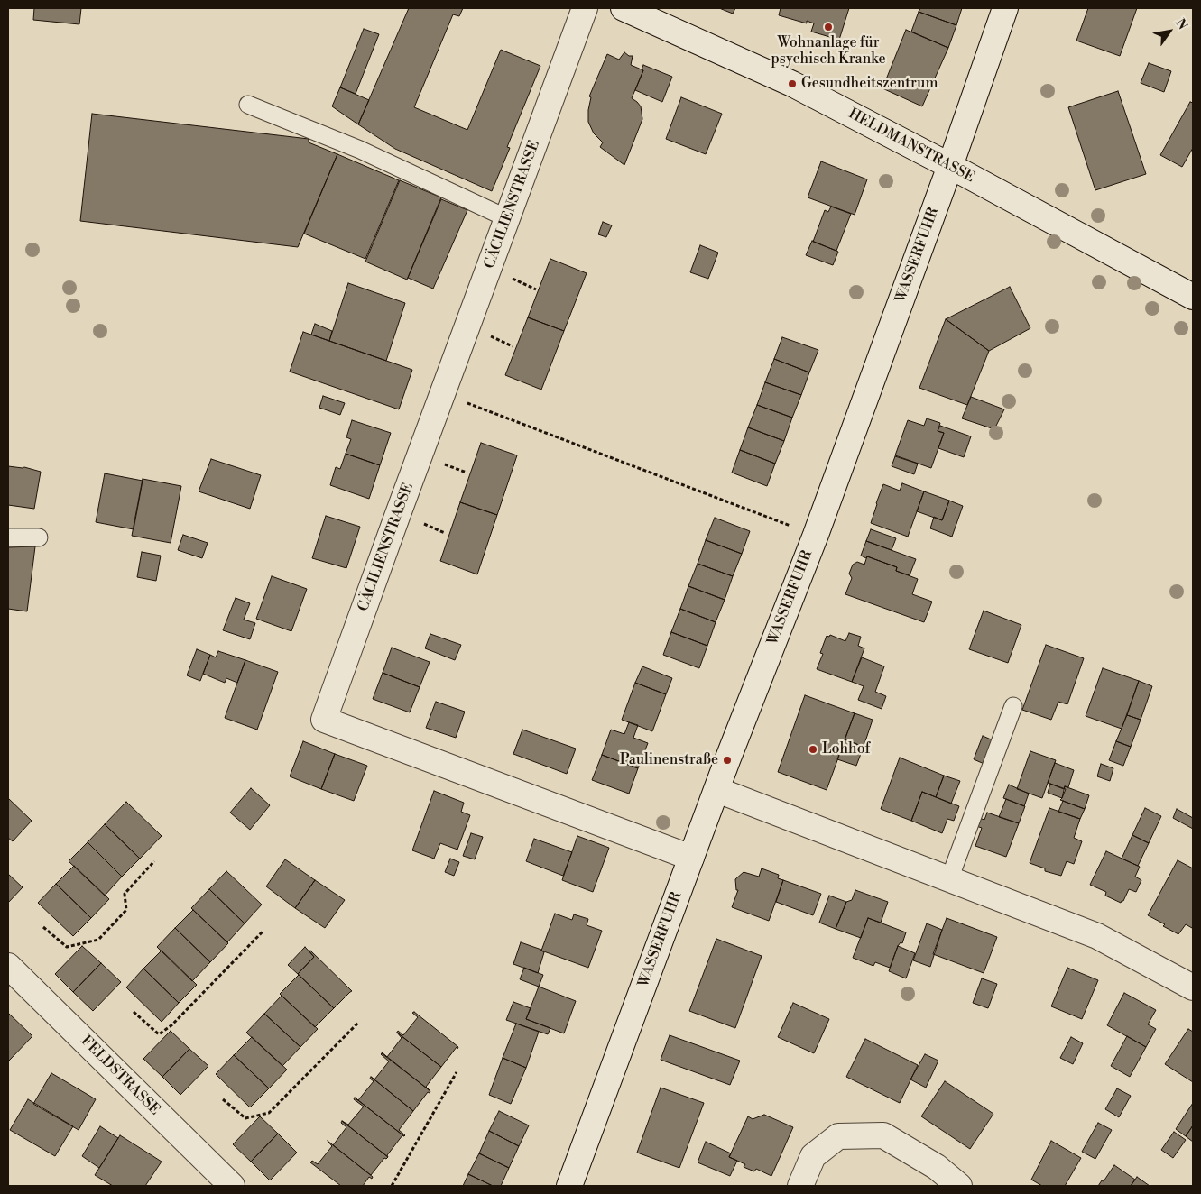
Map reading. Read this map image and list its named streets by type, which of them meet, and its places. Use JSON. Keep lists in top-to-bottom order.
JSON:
{
  "streets": {
    "street": [
      "HELDMANSTRASSE",
      "CÄCILIENSTRASSE",
      "WASSERFUHR",
      "FELDSTRASSE"
    ]
  },
  "crossings": [
    ["HELDMANSTRASSE", "WASSERFUHR"],
    ["CÄCILIENSTRASSE", "WASSERFUHR"]
  ],
  "places": [
    "Wohnanlage für psychisch Kranke",
    "Gesundheitszentrum",
    "Lohhof",
    "Paulinenstraße"
  ],
  "north": "top right"
}
